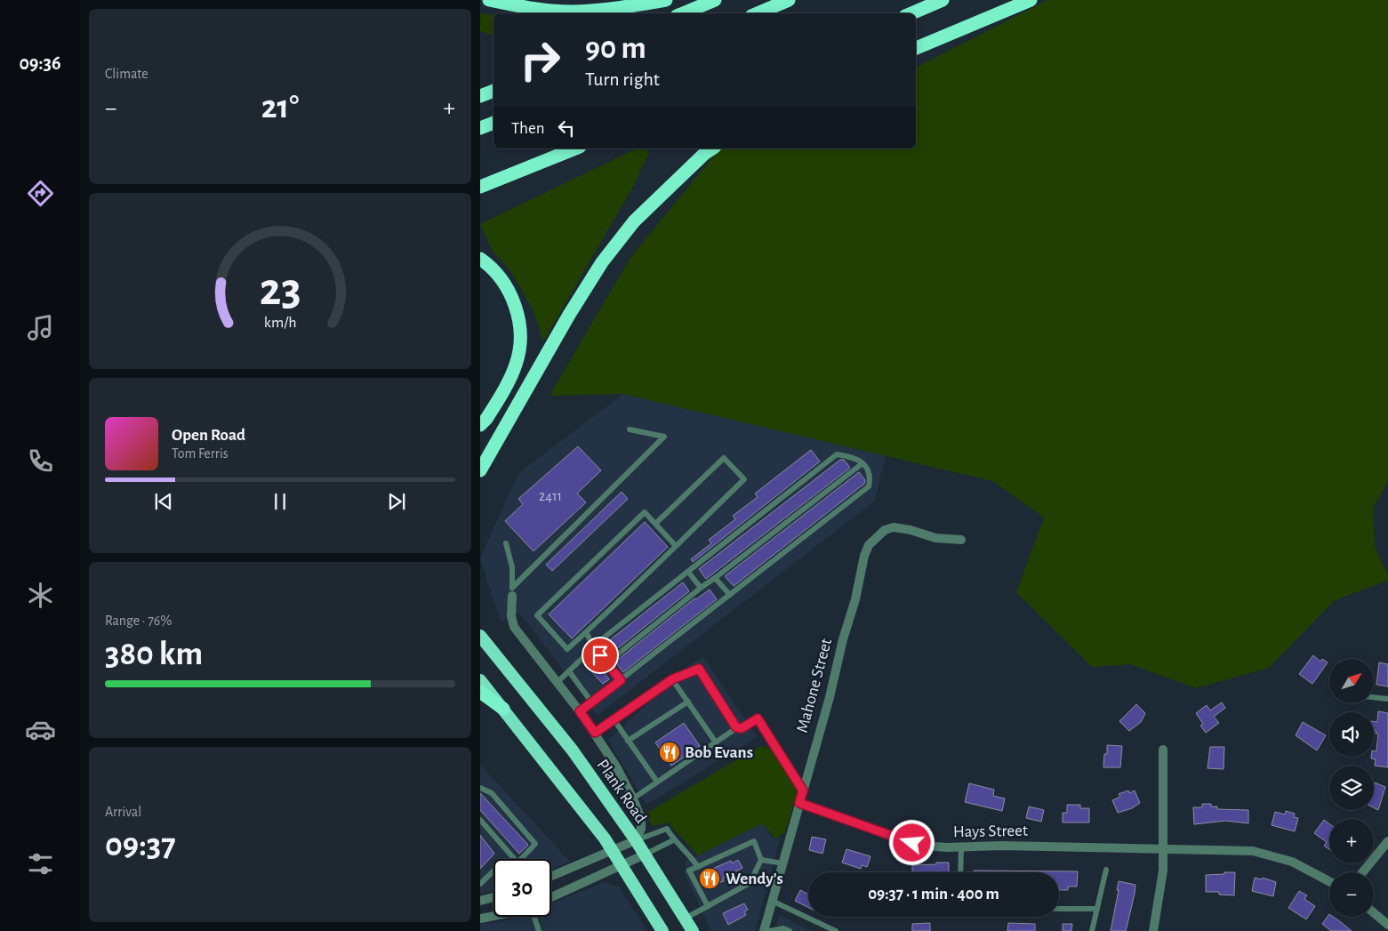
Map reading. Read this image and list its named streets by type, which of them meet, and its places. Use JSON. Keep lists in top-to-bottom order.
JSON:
{
  "streets": {
    "highway": ["Plank Road"],
    "street": ["Mahone Street", "Hays Street"]
  },
  "crossings": [
    ["Mahone Street", "Hays Street"]
  ],
  "places": {
    "restaurant": ["Bob Evans", "Wendy's"]
  },
  "house_numbers": ["2411"],
  "north": "top right",
  "page": {
    "tabs": "09:36",
    "tile": [
      "Climate",
      ["Range · 76%", "380 km"],
      ["Arrival", "09:37"]
    ],
    "turn": ["90 m", "Turn right"],
    "heat": ["−", "21°", "+"],
    "then": "Then",
    "song": ["Open Road", "Tom Ferris"],
    "map_buttons": ["+", "−"],
    "limit": "30",
    "trip": "09:37 · 1 min · 400 m",
    "gauge": ["23", "km/h"]
  }
}
